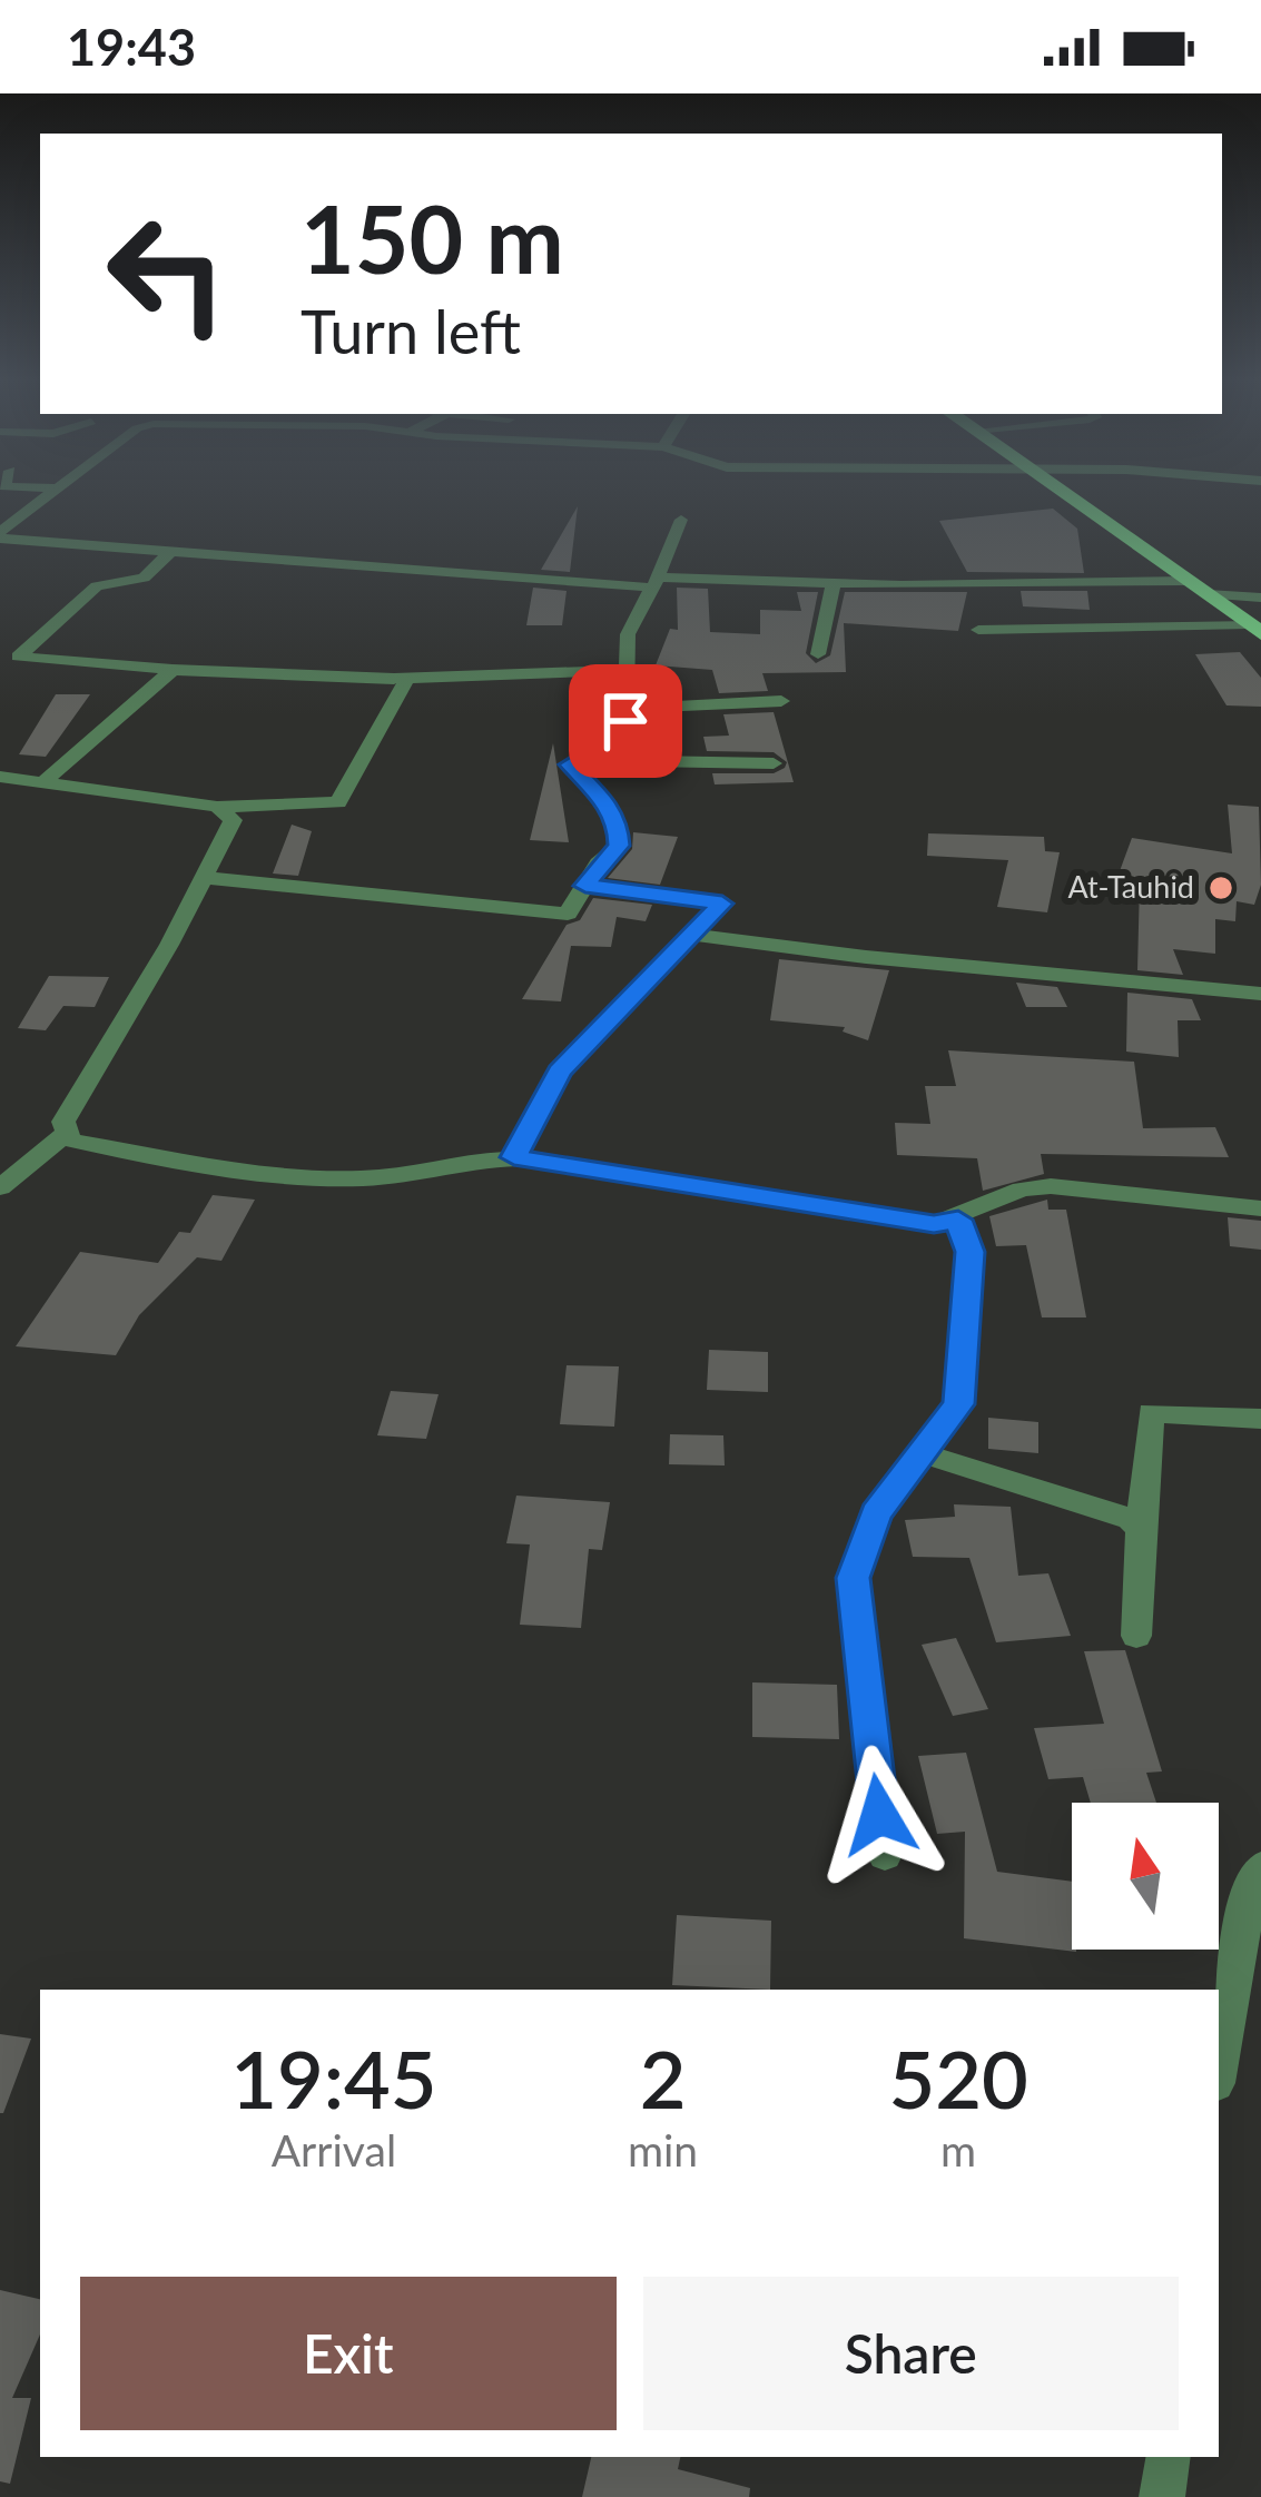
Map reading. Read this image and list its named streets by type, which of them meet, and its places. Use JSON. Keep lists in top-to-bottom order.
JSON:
{
  "places": ["At-Tauhid"],
  "north": "top",
  "page": {
    "status": "19:43",
    "turn": ["150 m", "Turn left"],
    "eta": [
      "19:45",
      "Arrival",
      "2",
      "min",
      "520",
      "m"
    ],
    "buttons": ["Exit", "Share"]
  }
}
